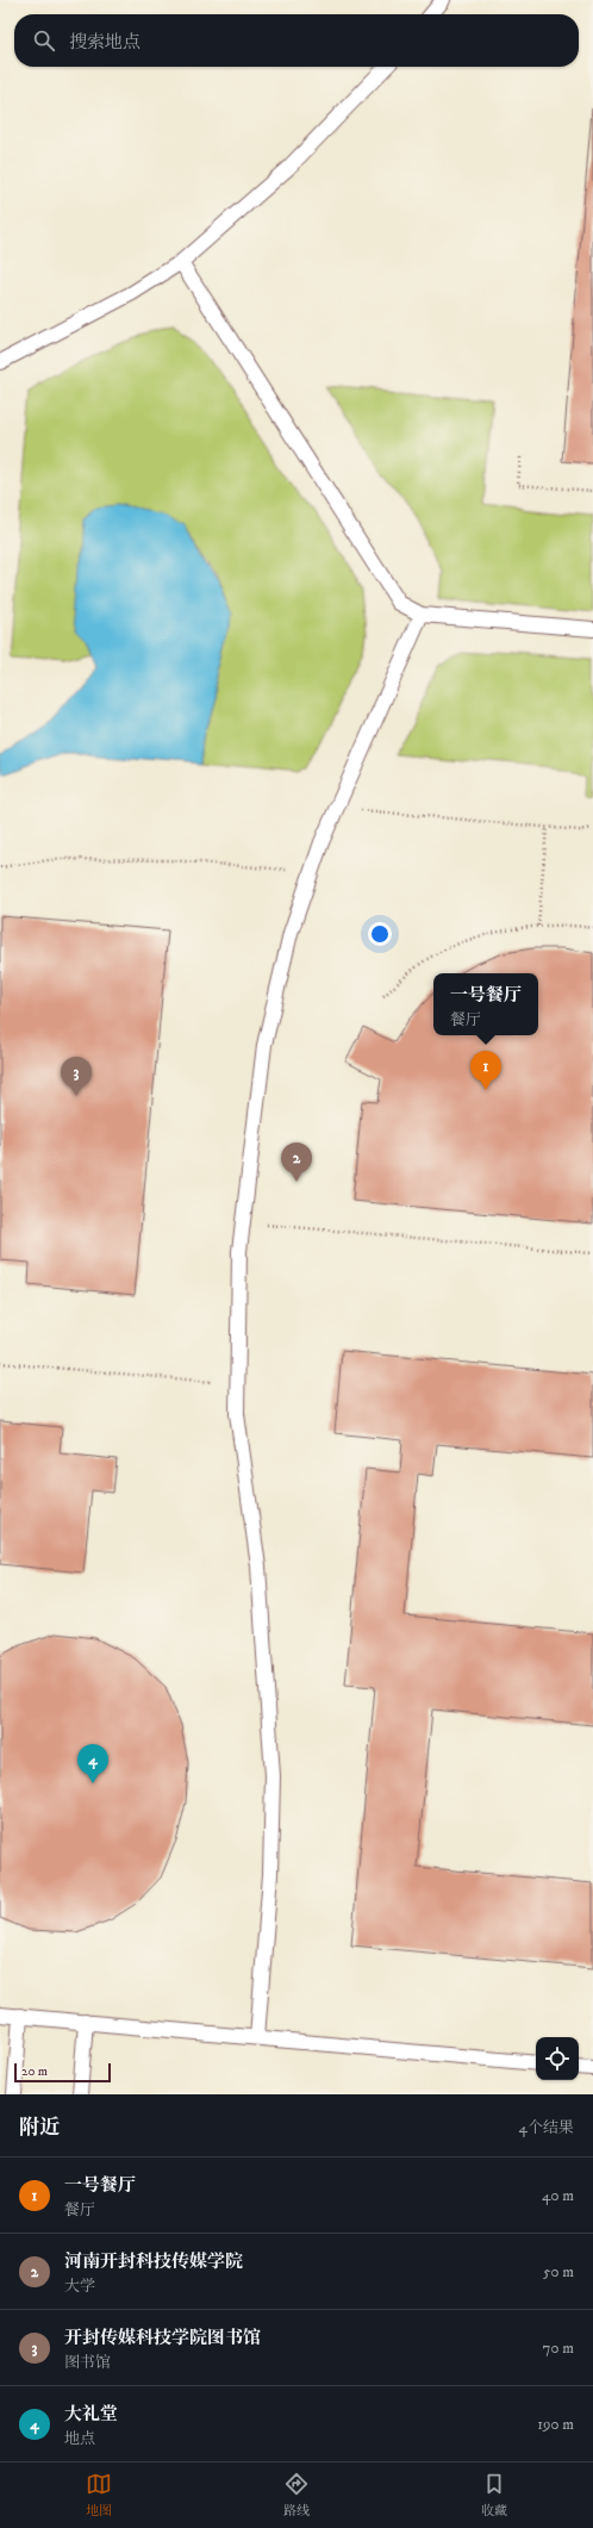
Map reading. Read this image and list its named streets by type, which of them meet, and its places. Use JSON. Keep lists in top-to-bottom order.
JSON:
{
  "scale_bar": "20 m",
  "page": {
    "search": "搜索地点",
    "popup": ["一号餐厅", "餐厅"],
    "pins": [
      "1",
      "3",
      "2",
      "4"
    ],
    "scale": "20 m",
    "heading": ["附近", "4个结果"],
    "list": [
      {
        "mark": "1",
        "name": "一号餐厅",
        "note": "餐厅",
        "value": "40 m"
      },
      {
        "mark": "2",
        "name": "河南开封科技传媒学院",
        "note": "大学",
        "value": "50 m"
      },
      {
        "mark": "3",
        "name": "开封传媒科技学院图书馆",
        "note": "图书馆",
        "value": "70 m"
      },
      {
        "mark": "4",
        "name": "大礼堂",
        "note": "地点",
        "value": "190 m"
      }
    ],
    "nav": ["地图", "路线", "收藏"]
  }
}
